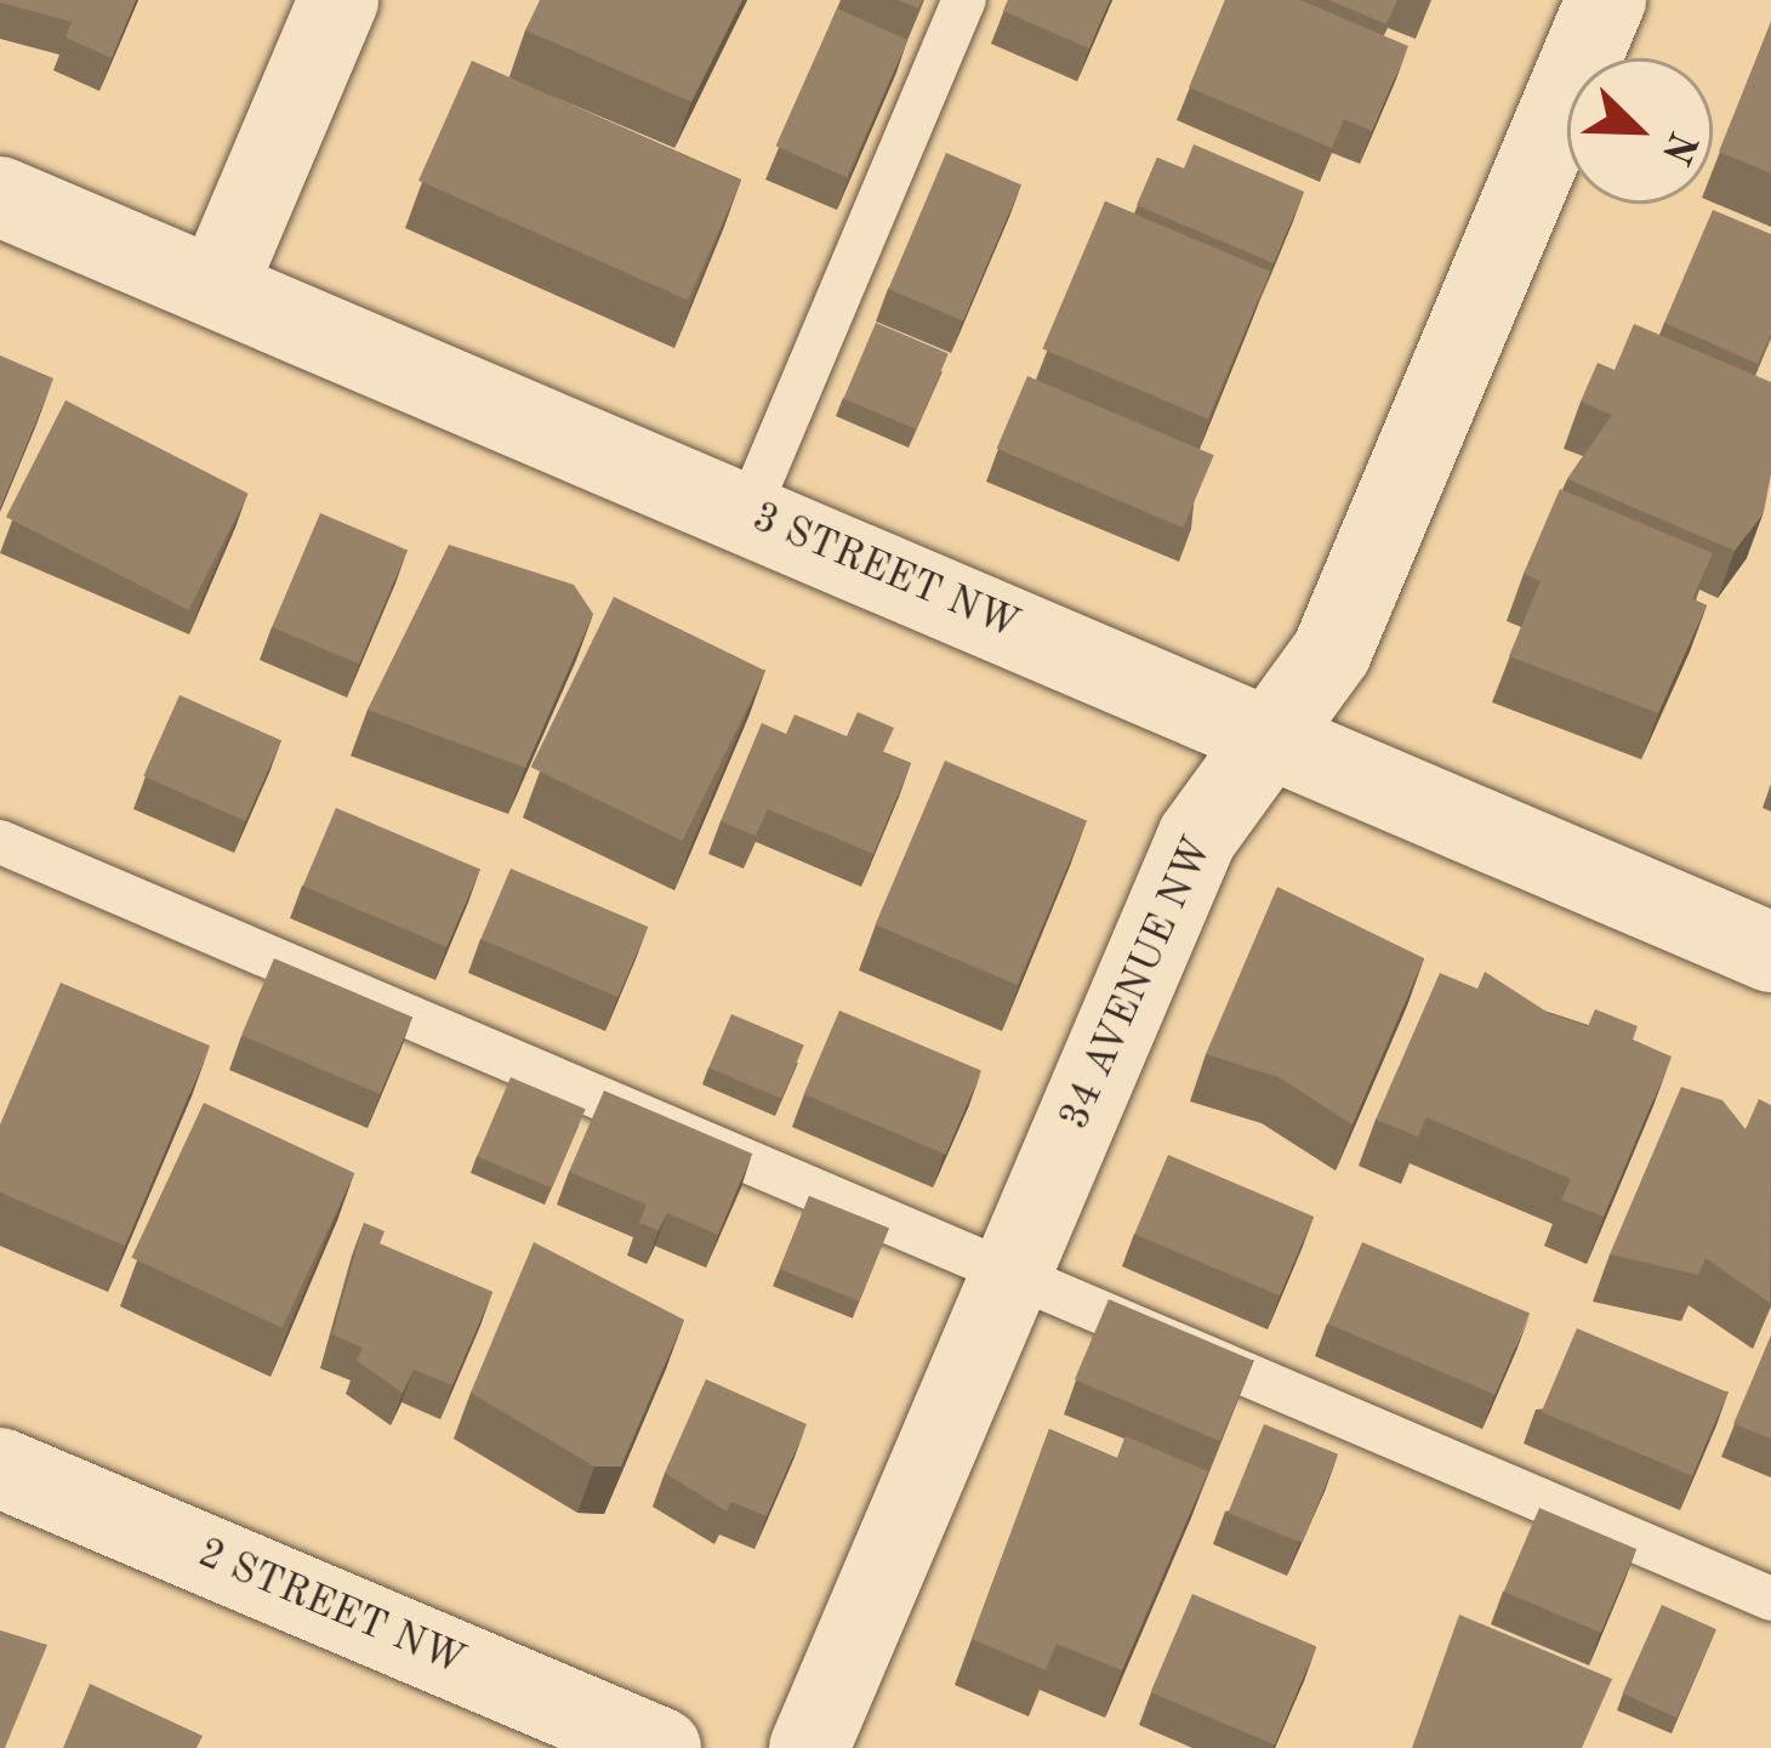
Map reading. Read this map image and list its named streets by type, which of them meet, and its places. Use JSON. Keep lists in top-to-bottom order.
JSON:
{
  "streets": {
    "street": ["3 STREET NW", "34 AVENUE NW", "2 STREET NW"]
  },
  "crossings": [
    ["3 STREET NW", "34 AVENUE NW"]
  ],
  "north": "bottom right"
}
